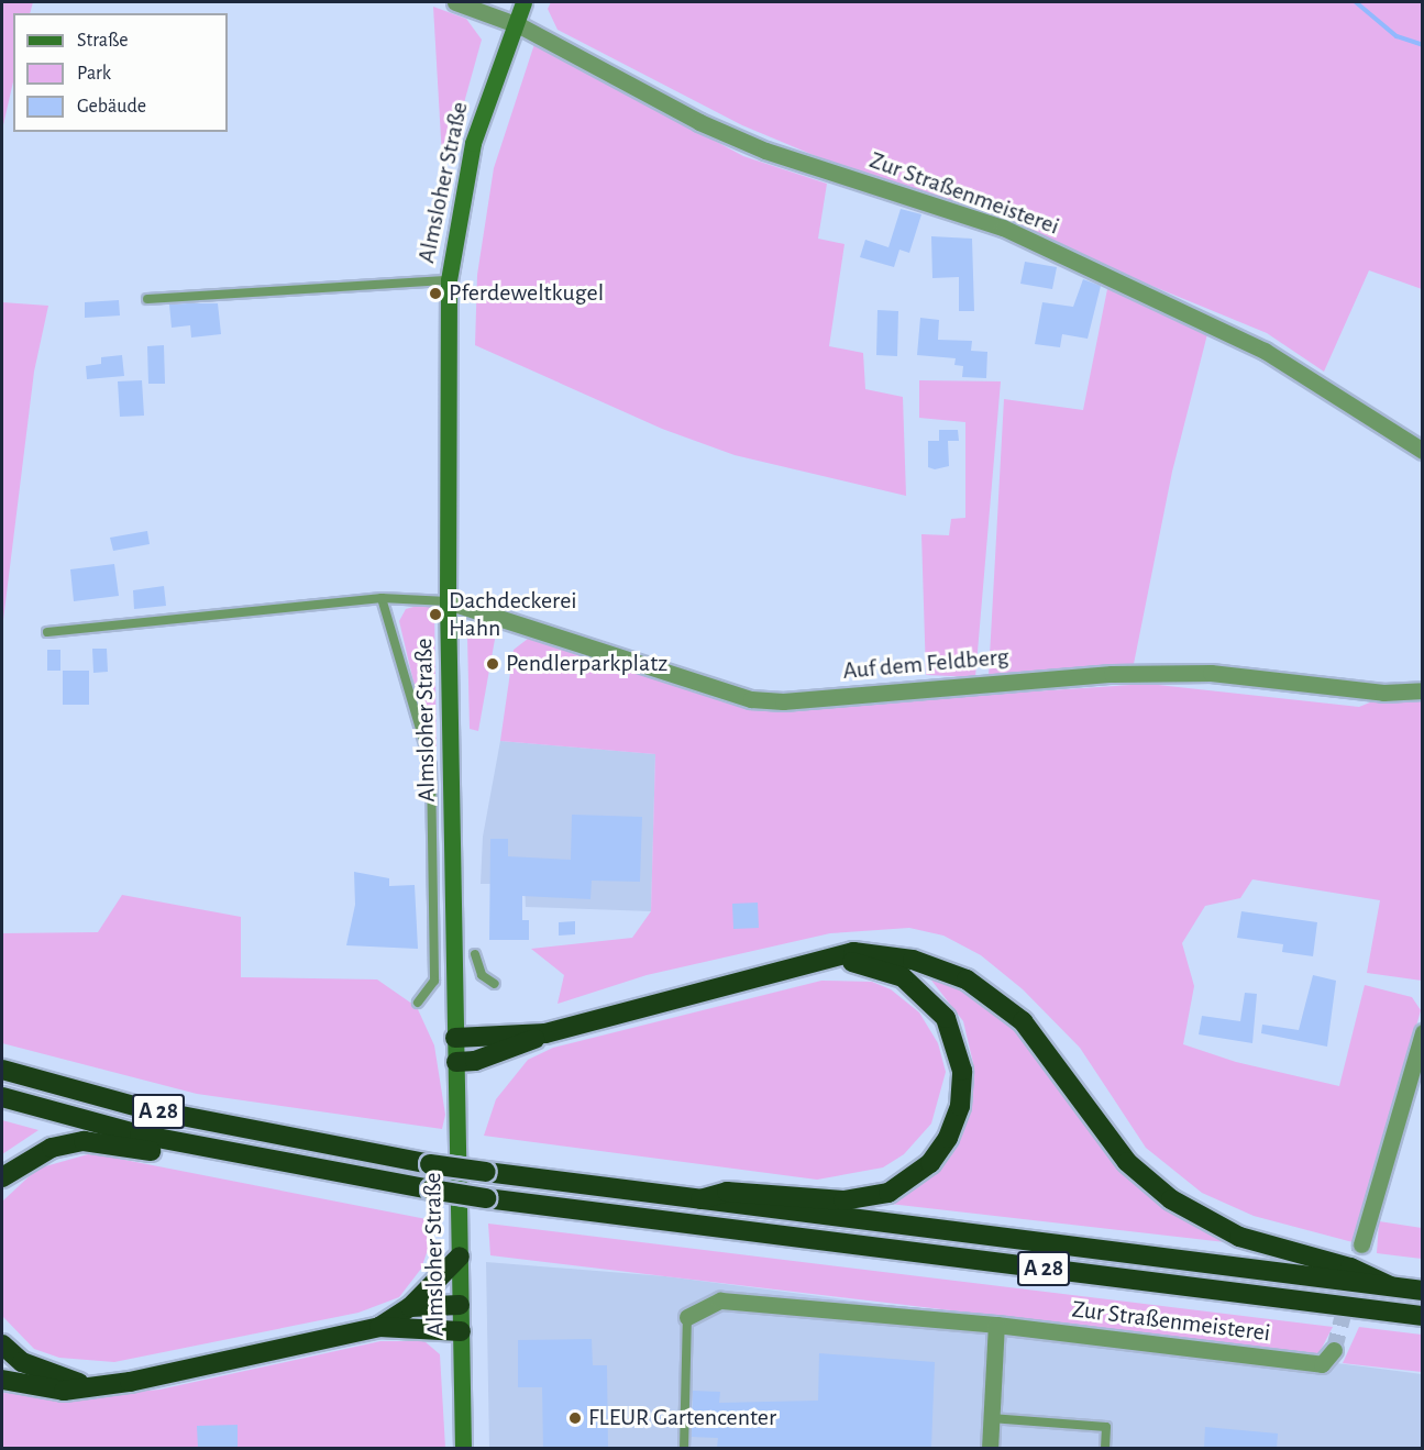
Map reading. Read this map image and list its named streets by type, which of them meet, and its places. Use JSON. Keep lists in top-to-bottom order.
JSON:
{
  "streets": {
    "highway": ["A 28"],
    "street": ["Almsloher Straße", "Zur Straßenmeisterei", "Auf dem Feldberg"]
  },
  "crossings": [
    ["Almsloher Straße", "Zur Straßenmeisterei"],
    ["Almsloher Straße", "Auf dem Feldberg"]
  ],
  "places": [
    "Pferdeweltkugel",
    "Dachdeckerei Hahn",
    "Pendlerparkplatz",
    "FLEUR Gartencenter"
  ],
  "legend": ["Straße", "Park", "Gebäude"]
}
